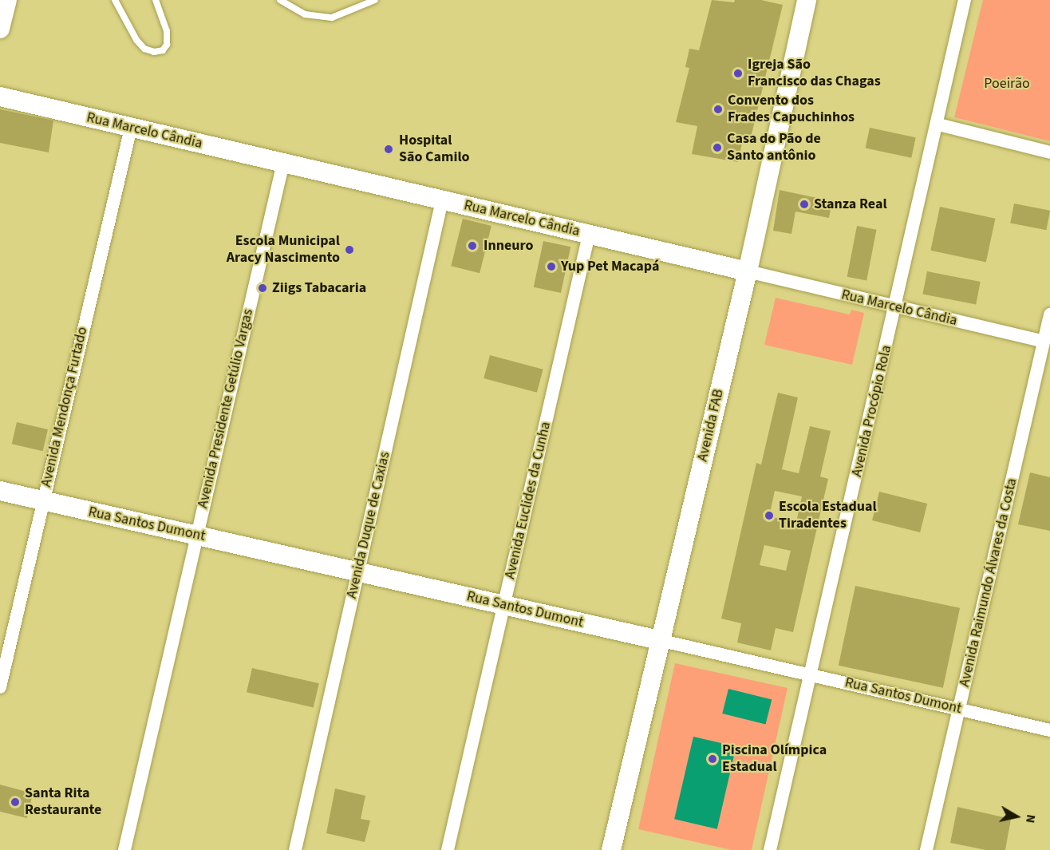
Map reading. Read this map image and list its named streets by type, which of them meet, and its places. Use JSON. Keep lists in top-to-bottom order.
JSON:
{
  "streets": {
    "main road": ["Rua Marcelo Cândia", "Avenida FAB", "Rua Santos Dumont"],
    "street": [
      "Avenida Mendonça Furtado",
      "Avenida Presidente Getúlio Vargas",
      "Avenida Procópio Rola",
      "Avenida Euclides da Cunha",
      "Avenida Duque de Caxias",
      "Avenida Raimundo Álvares da Costa"
    ]
  },
  "crossings": [
    ["Rua Marcelo Cândia", "Avenida Mendonça Furtado"],
    ["Rua Marcelo Cândia", "Avenida Presidente Getúlio Vargas"],
    ["Rua Marcelo Cândia", "Avenida Procópio Rola"],
    ["Rua Marcelo Cândia", "Avenida FAB"],
    ["Rua Marcelo Cândia", "Avenida Euclides da Cunha"],
    ["Rua Marcelo Cândia", "Avenida Duque de Caxias"],
    ["Rua Marcelo Cândia", "Avenida Raimundo Álvares da Costa"],
    ["Avenida Mendonça Furtado", "Rua Santos Dumont"],
    ["Avenida Presidente Getúlio Vargas", "Rua Santos Dumont"],
    ["Avenida Procópio Rola", "Rua Santos Dumont"],
    ["Avenida FAB", "Rua Santos Dumont"],
    ["Avenida Euclides da Cunha", "Rua Santos Dumont"],
    ["Rua Santos Dumont", "Avenida Duque de Caxias"],
    ["Rua Santos Dumont", "Avenida Raimundo Álvares da Costa"]
  ],
  "parks": ["Poeirão"],
  "places": [
    "Igreja São Francisco das Chagas",
    "Convento dos Frades Capuchinhos",
    "Casa do Pão de Santo antônio",
    "Hospital São Camilo",
    "Stanza Real",
    "Inneuro",
    "Escola Municipal Aracy Nascimento",
    "Yup Pet Macapá",
    "Ziigs Tabacaria",
    "Escola Estadual Tiradentes",
    "Piscina Olímpica Estadual",
    "Santa Rita Restaurante"
  ],
  "north": "right"
}
